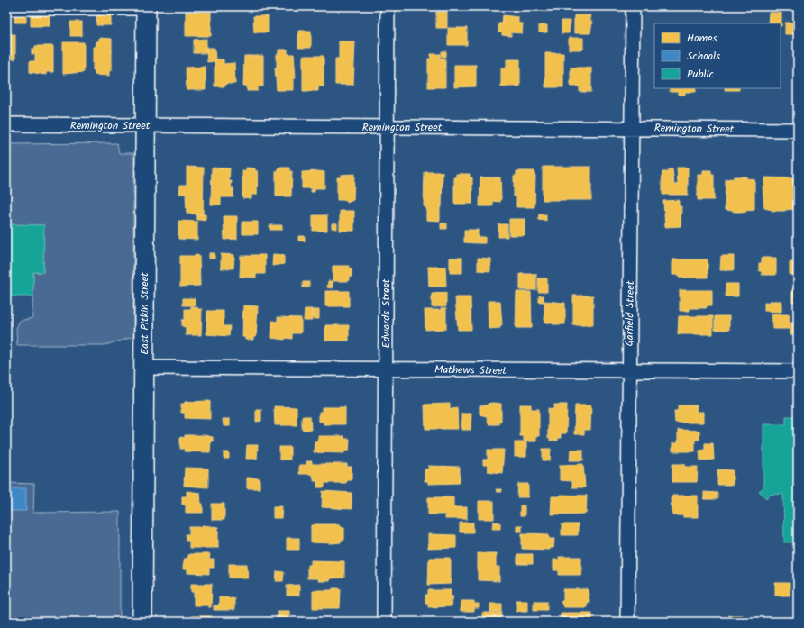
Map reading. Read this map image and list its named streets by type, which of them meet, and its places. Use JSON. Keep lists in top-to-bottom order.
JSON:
{
  "streets": {
    "street": [
      "Remington Street",
      "East Pitkin Street",
      "Edwards Street",
      "Garfield Street",
      "Mathews Street"
    ]
  },
  "crossings": [
    ["Remington Street", "East Pitkin Street"],
    ["Remington Street", "Edwards Street"],
    ["Remington Street", "Garfield Street"],
    ["East Pitkin Street", "Mathews Street"],
    ["Edwards Street", "Mathews Street"],
    ["Garfield Street", "Mathews Street"]
  ],
  "legend": ["Homes", "Schools", "Public"]
}
